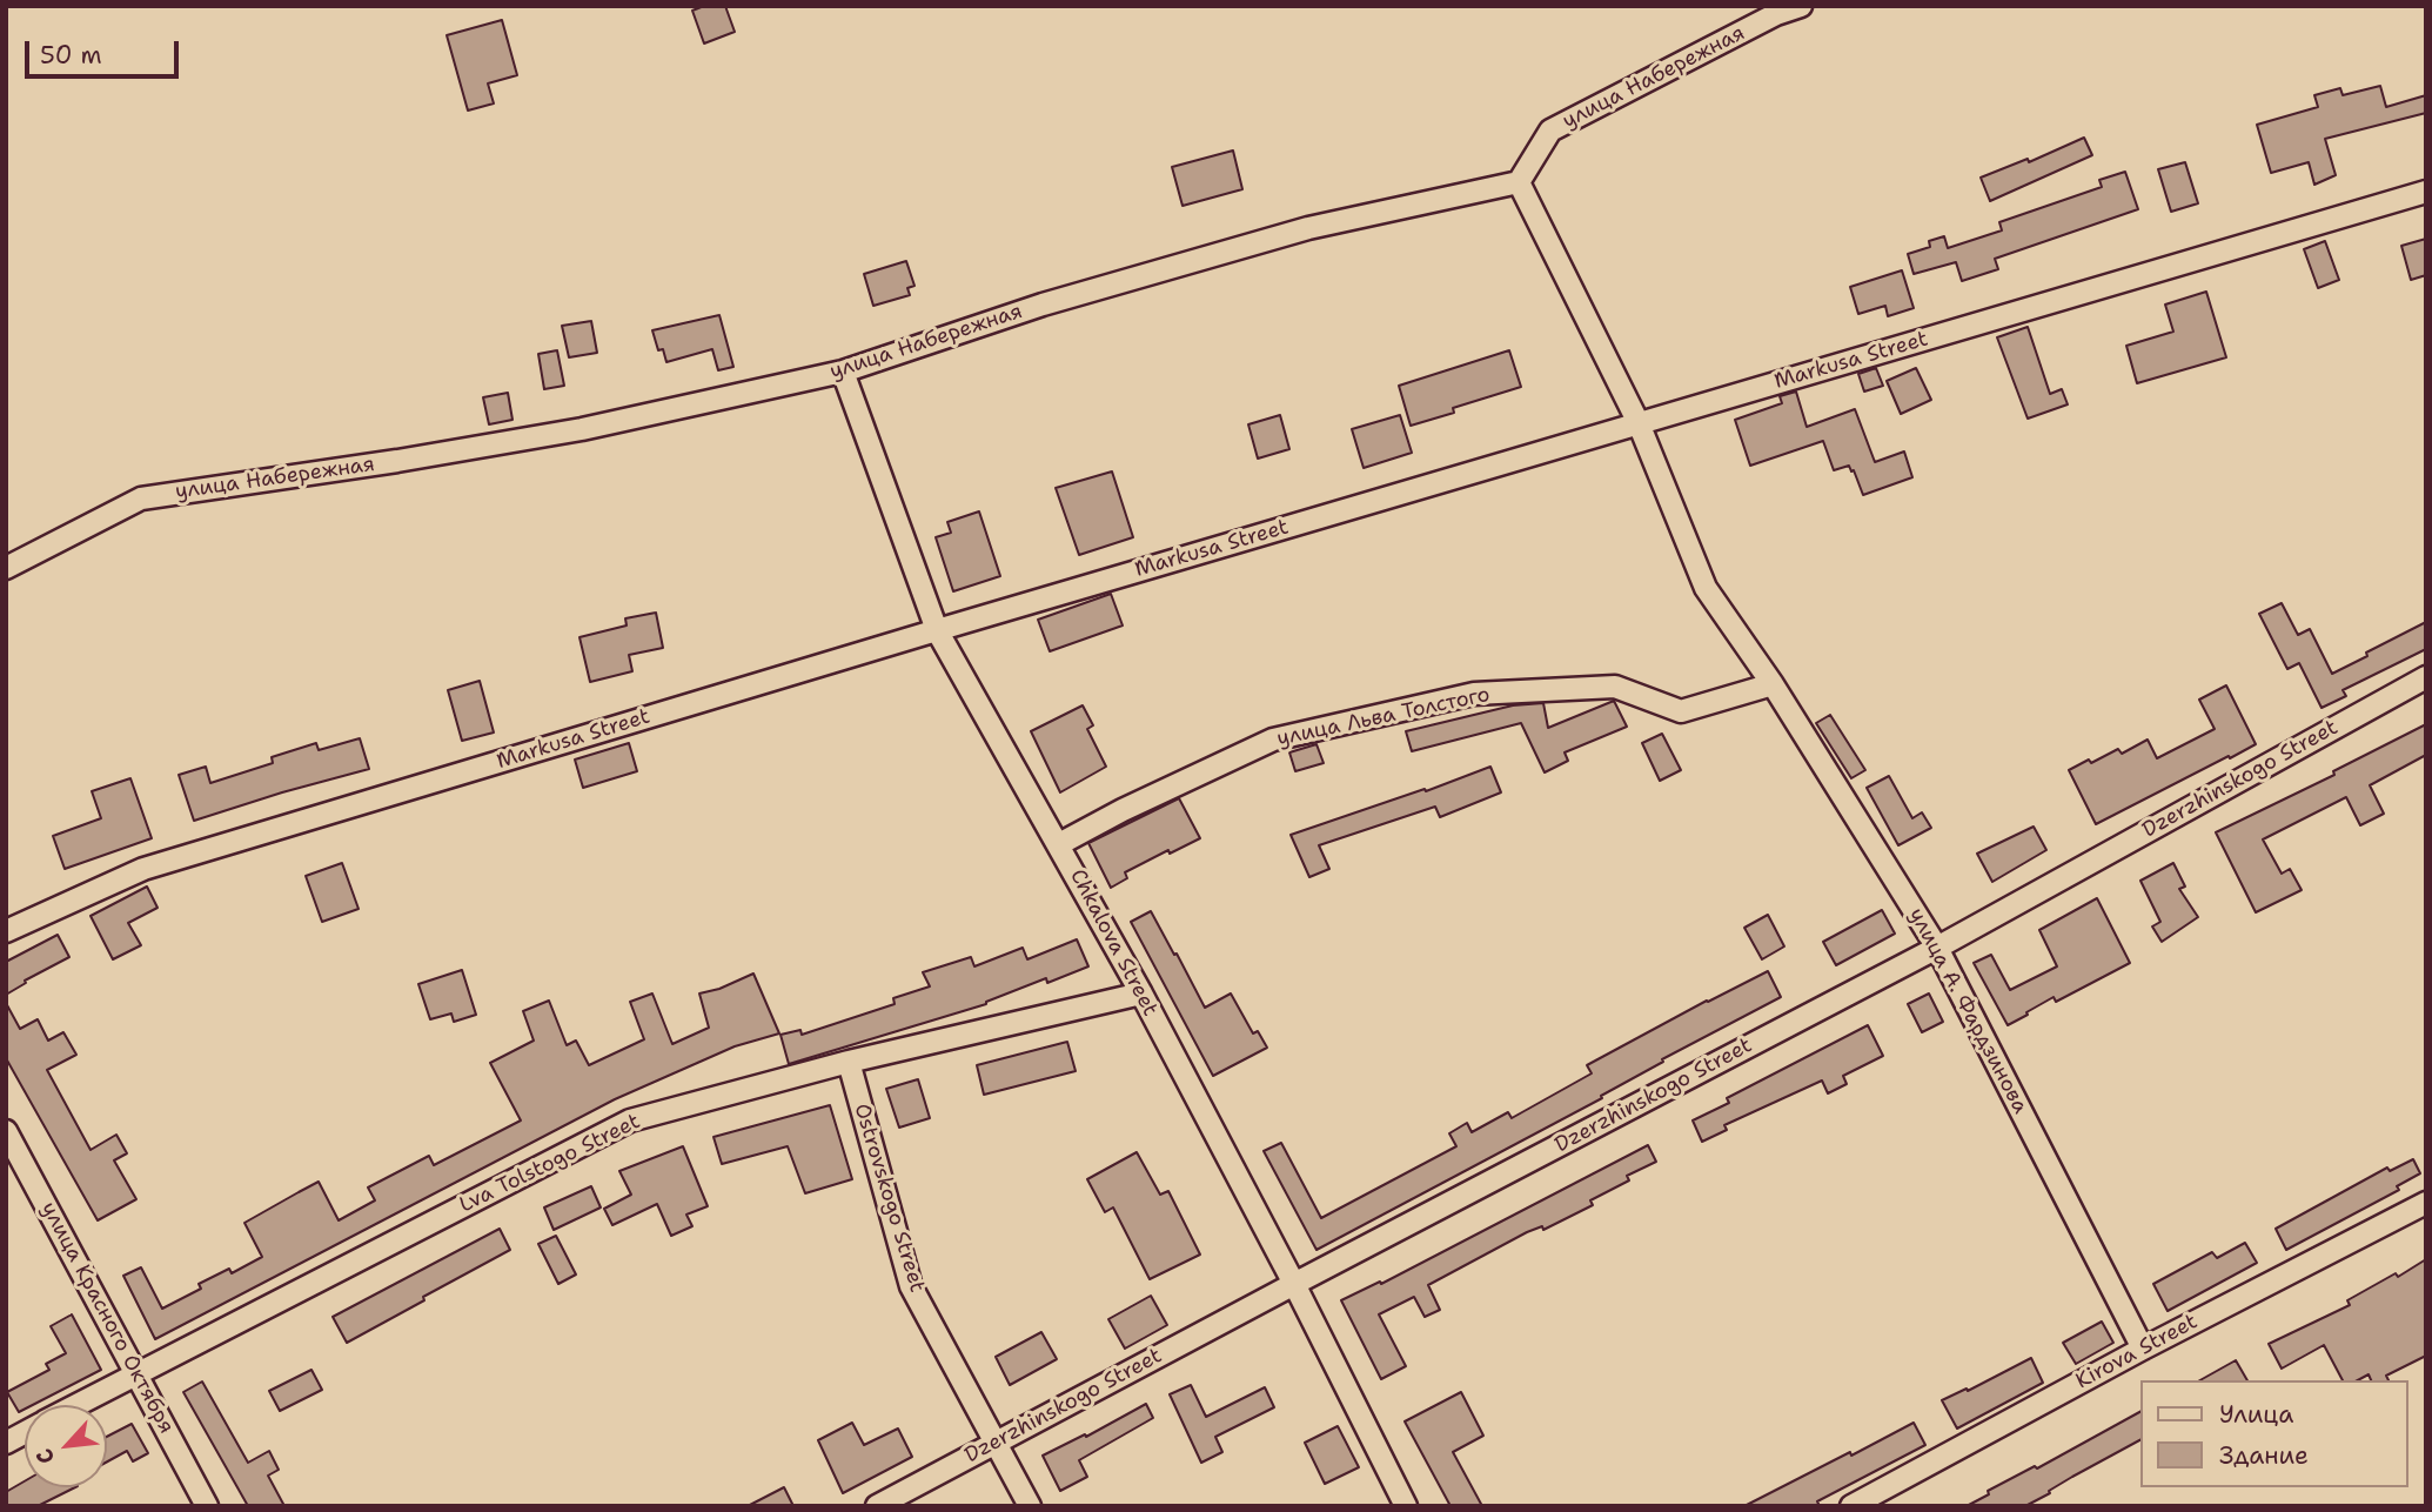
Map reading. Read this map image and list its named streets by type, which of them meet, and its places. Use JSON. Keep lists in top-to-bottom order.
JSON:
{
  "streets": {
    "street": [
      "улица Набережная",
      "Markusa Street",
      "улица Льва Толстого",
      "Dzerzhinskogo Street",
      "Chkalova Street",
      "улица А. Фардзинова",
      "Lva Tolstogo Street",
      "Ostrovskogo Street",
      "улица Красного Октября",
      "Kirova Street"
    ]
  },
  "crossings": [
    ["улица Набережная", "Chkalova Street"],
    ["улица Набережная", "улица А. Фардзинова"],
    ["Markusa Street", "Chkalova Street"],
    ["Markusa Street", "улица А. Фардзинова"],
    ["улица Льва Толстого", "Chkalova Street"],
    ["улица Льва Толстого", "улица А. Фардзинова"],
    ["Dzerzhinskogo Street", "Chkalova Street"],
    ["Dzerzhinskogo Street", "улица А. Фардзинова"],
    ["Dzerzhinskogo Street", "Ostrovskogo Street"],
    ["Chkalova Street", "Lva Tolstogo Street"],
    ["улица А. Фардзинова", "Kirova Street"],
    ["Lva Tolstogo Street", "Ostrovskogo Street"],
    ["Lva Tolstogo Street", "улица Красного Октября"]
  ],
  "legend": ["Улица", "Здание"],
  "scale_bar": "50 m",
  "north": "bottom left"
}
